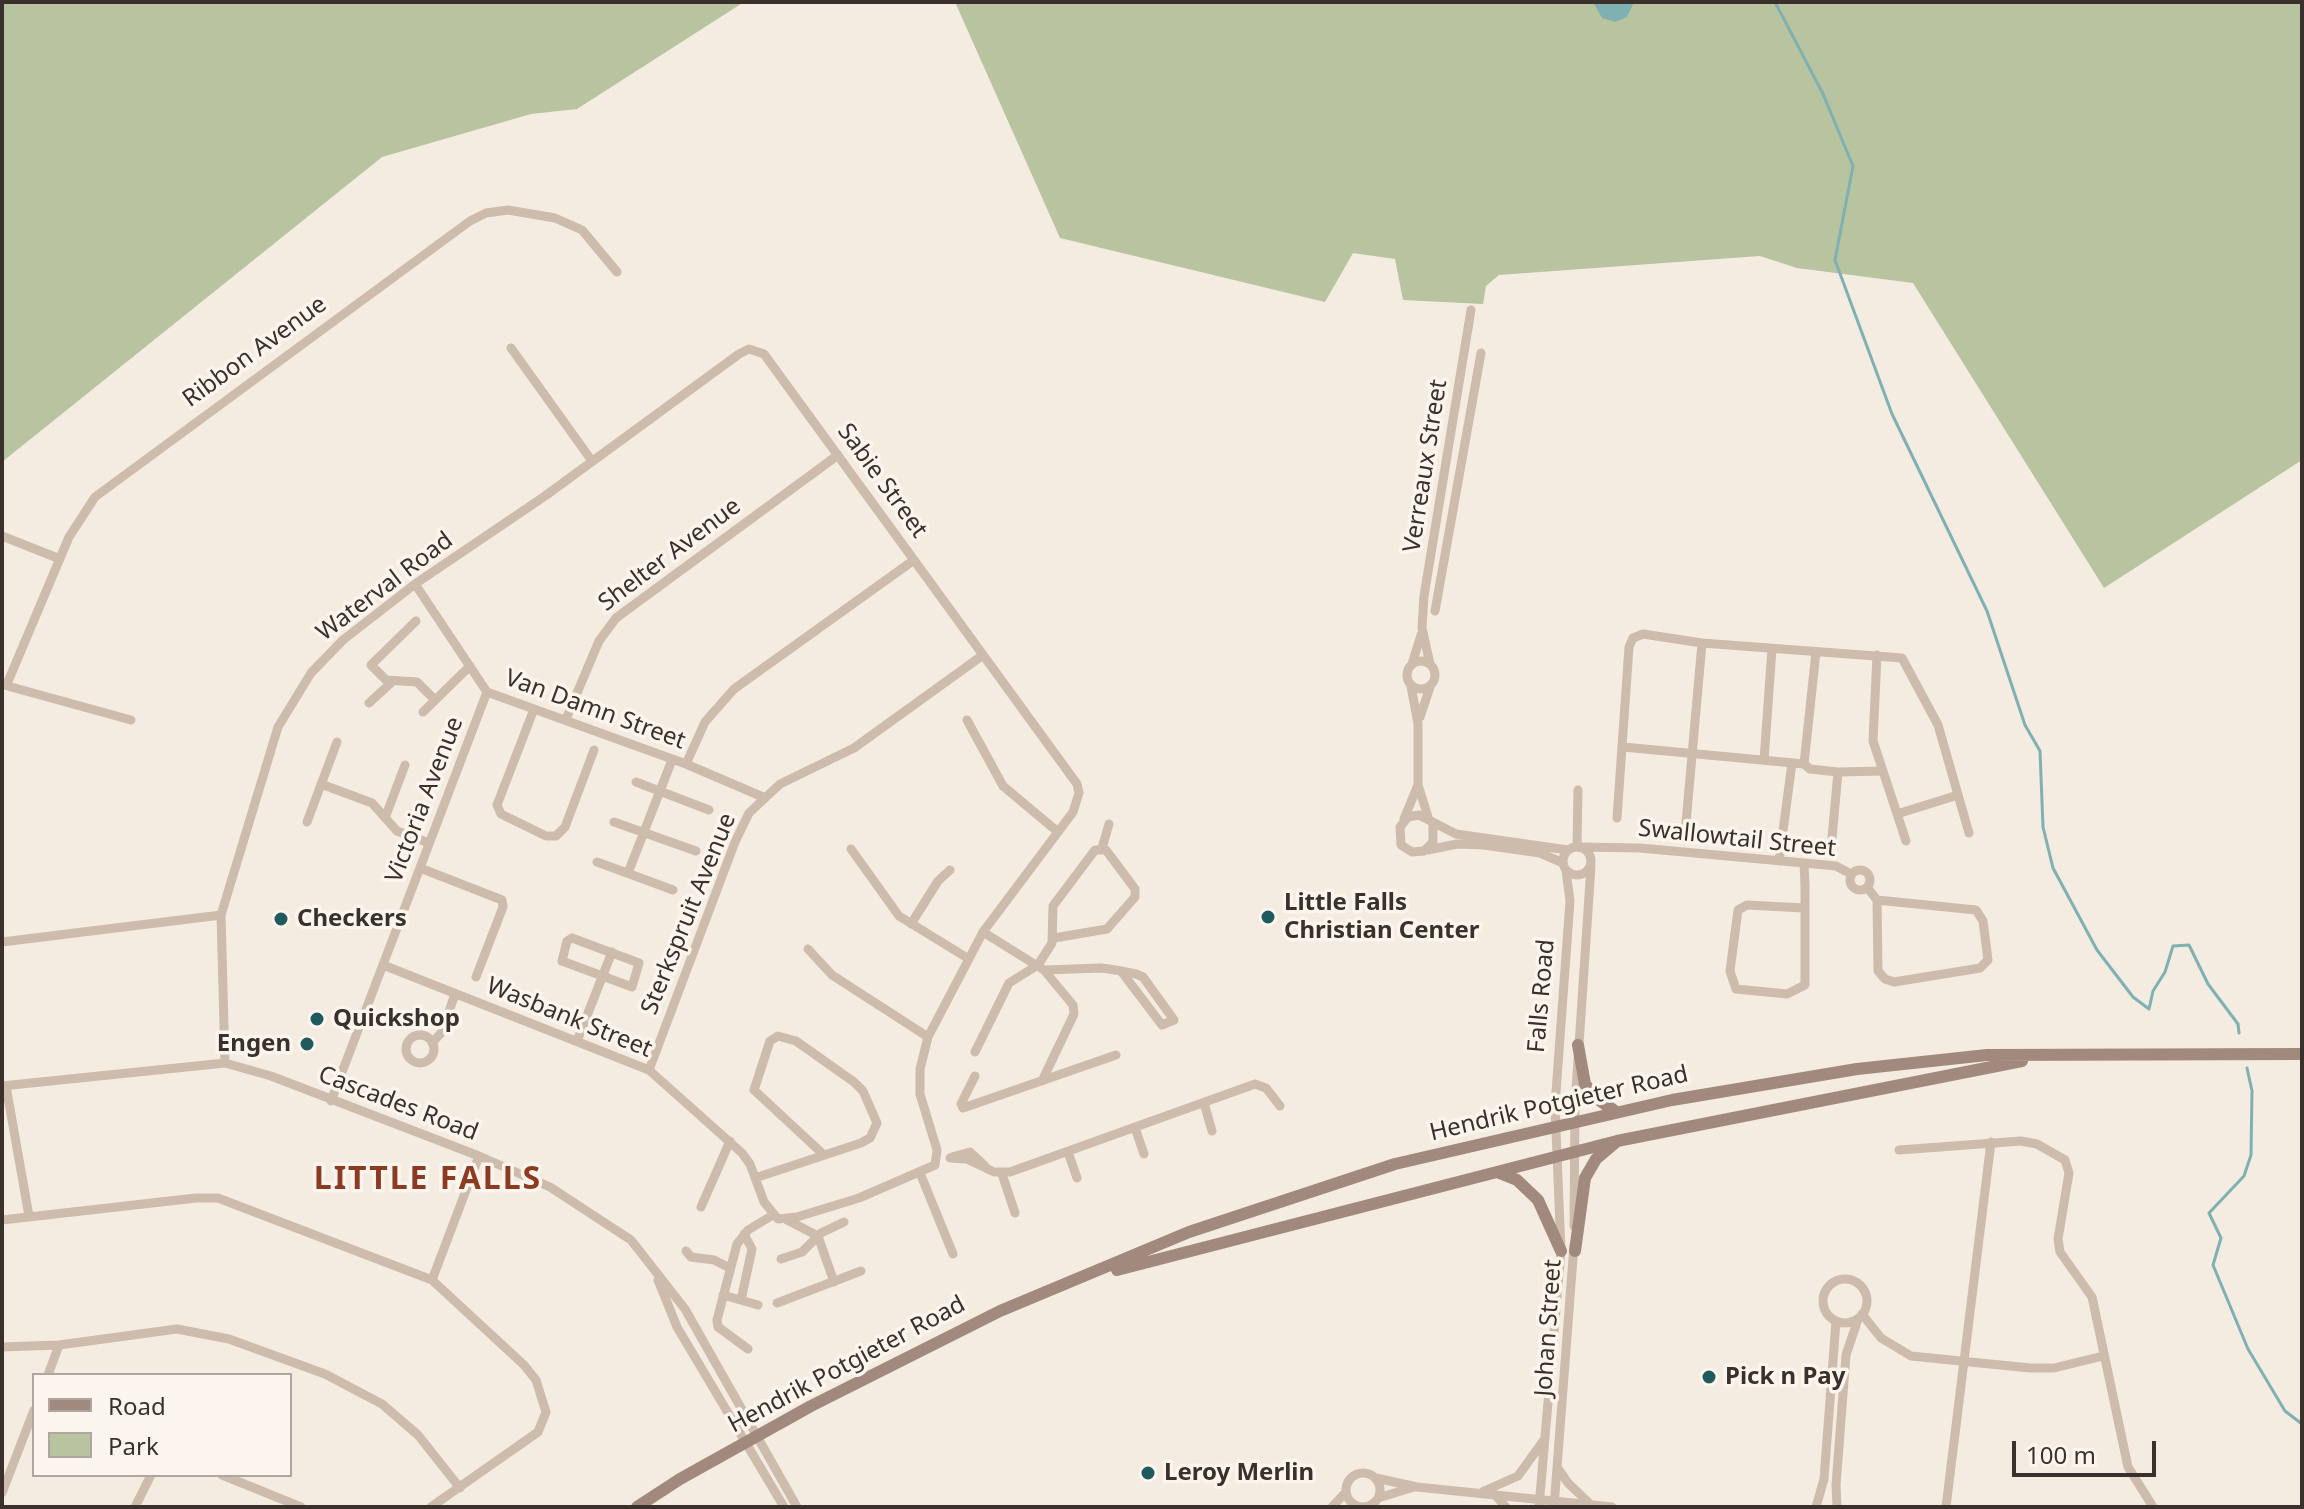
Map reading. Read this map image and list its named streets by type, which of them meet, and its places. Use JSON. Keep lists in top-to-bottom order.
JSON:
{
  "streets": {
    "main road": ["Hendrik Potgieter Road"],
    "street": [
      "Ribbon Avenue",
      "Verreaux Street",
      "Sabie Street",
      "Shelter Avenue",
      "Waterval Road",
      "Van Damn Street",
      "Victoria Avenue",
      "Swallowtail Street",
      "Sterkspruit Avenue",
      "Falls Road",
      "Wasbank Street",
      "Cascades Road",
      "Johan Street"
    ]
  },
  "crossings": [
    ["Sabie Street", "Shelter Avenue"],
    ["Sabie Street", "Waterval Road"],
    ["Sabie Street", "Sterkspruit Avenue"],
    ["Shelter Avenue", "Van Damn Street"],
    ["Waterval Road", "Van Damn Street"],
    ["Waterval Road", "Cascades Road"],
    ["Van Damn Street", "Victoria Avenue"],
    ["Van Damn Street", "Sterkspruit Avenue"],
    ["Victoria Avenue", "Wasbank Street"],
    ["Victoria Avenue", "Cascades Road"],
    ["Swallowtail Street", "Falls Road"],
    ["Sterkspruit Avenue", "Wasbank Street"],
    ["Falls Road", "Hendrik Potgieter Road"],
    ["Falls Road", "Johan Street"],
    ["Cascades Road", "Hendrik Potgieter Road"],
    ["Hendrik Potgieter Road", "Johan Street"]
  ],
  "districts": ["LITTLE FALLS"],
  "places": [
    "Little Falls Christian Center",
    "Checkers",
    "Quickshop",
    "Engen",
    "Pick n Pay",
    "Leroy Merlin"
  ],
  "legend": ["Road", "Park"],
  "scale_bar": "100 m"
}
